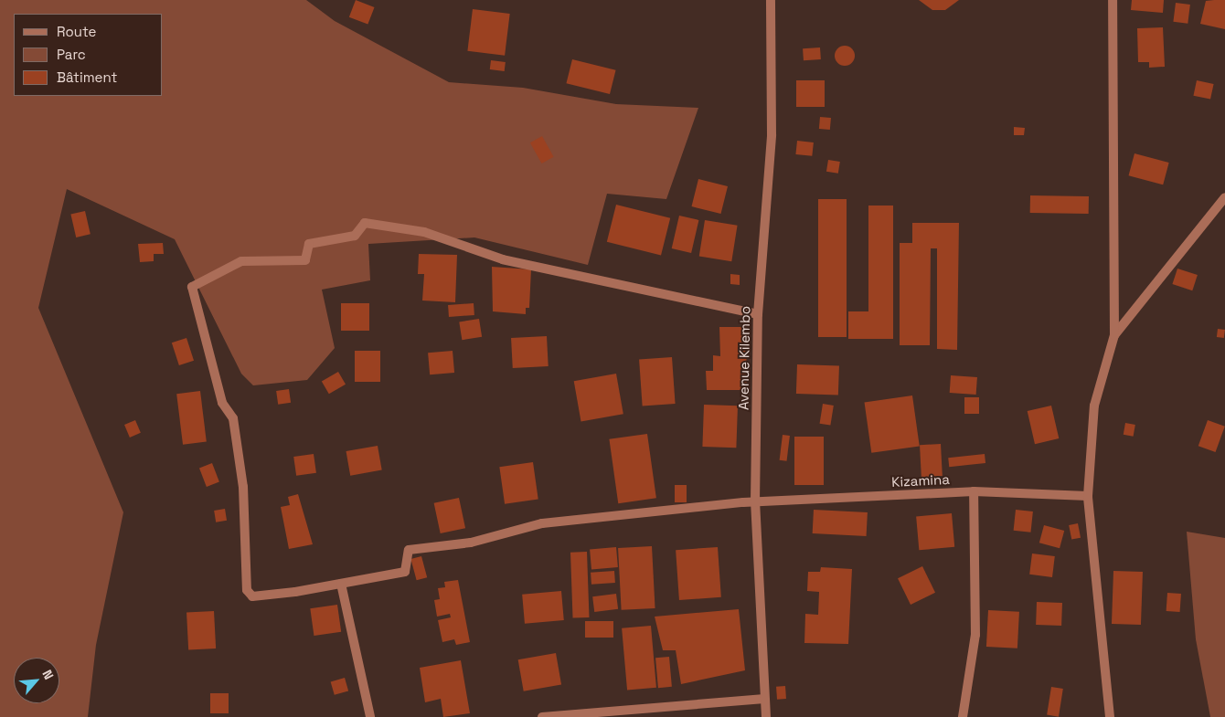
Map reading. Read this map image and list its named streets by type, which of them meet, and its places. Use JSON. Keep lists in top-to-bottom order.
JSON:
{
  "streets": {
    "street": ["Avenue Kilembo", "Kizamina"]
  },
  "crossings": [
    ["Avenue Kilembo", "Kizamina"]
  ],
  "legend": ["Route", "Parc", "Bâtiment"],
  "north": "top right"
}
